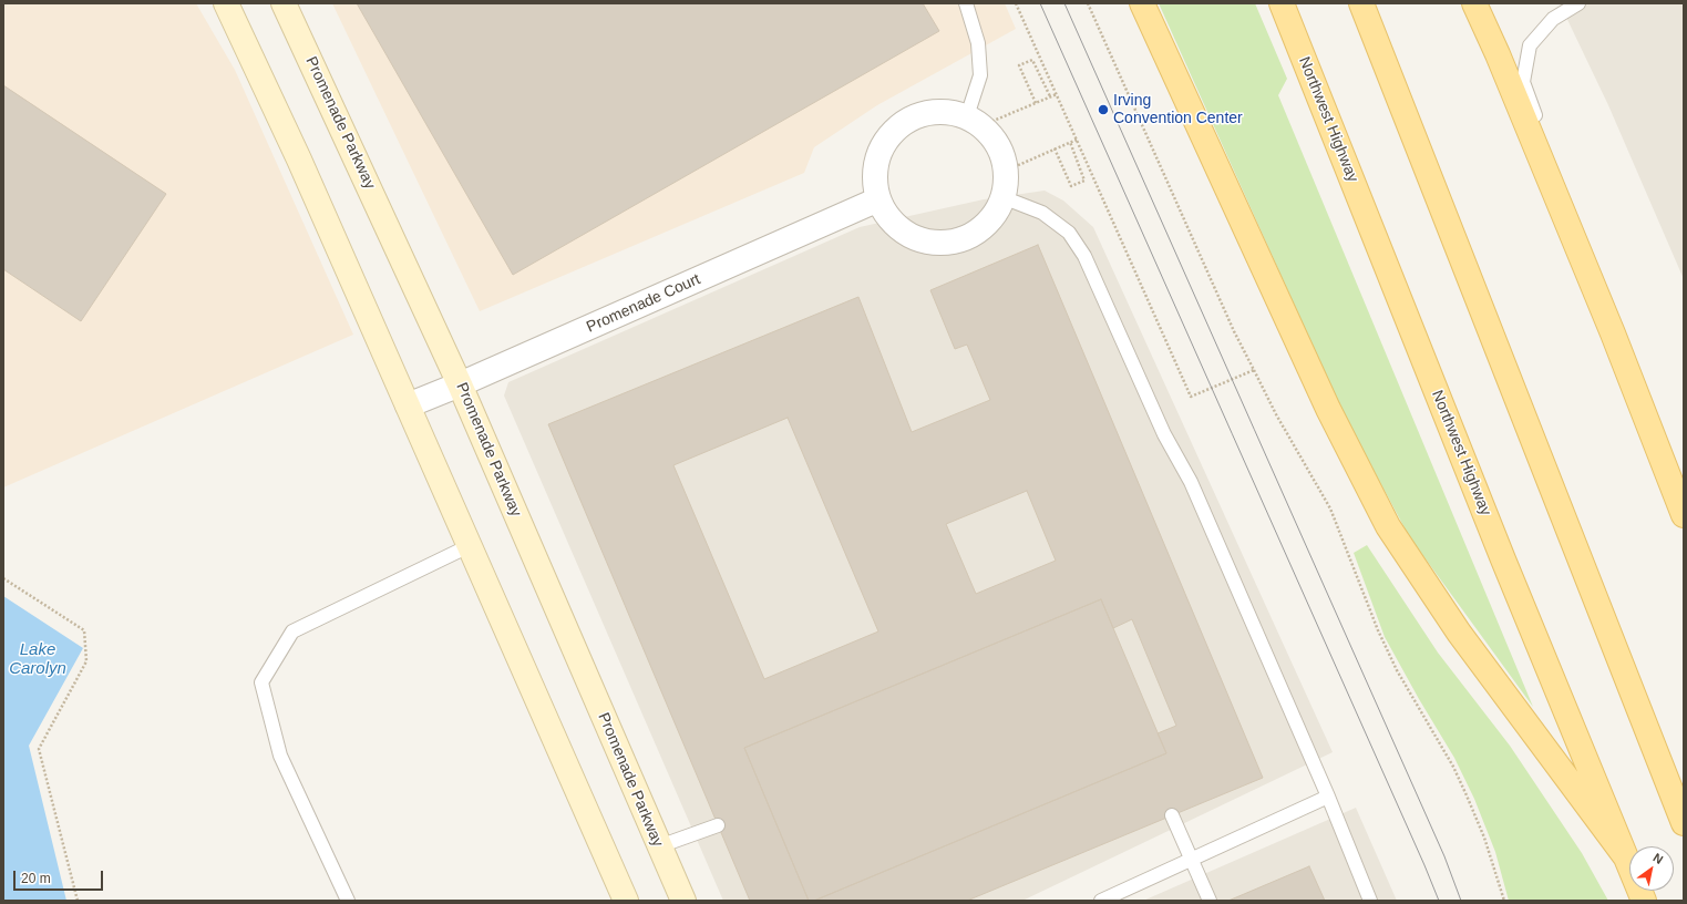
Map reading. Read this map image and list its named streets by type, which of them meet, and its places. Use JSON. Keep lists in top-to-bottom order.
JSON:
{
  "streets": {
    "main road": ["Northwest Highway"],
    "street": ["Promenade Parkway", "Promenade Court"]
  },
  "crossings": [
    ["Promenade Parkway", "Promenade Court"]
  ],
  "water": ["Lake Carolyn"],
  "places": ["Irving Convention Center"],
  "scale_bar": "20 m",
  "north": "top right"
}
